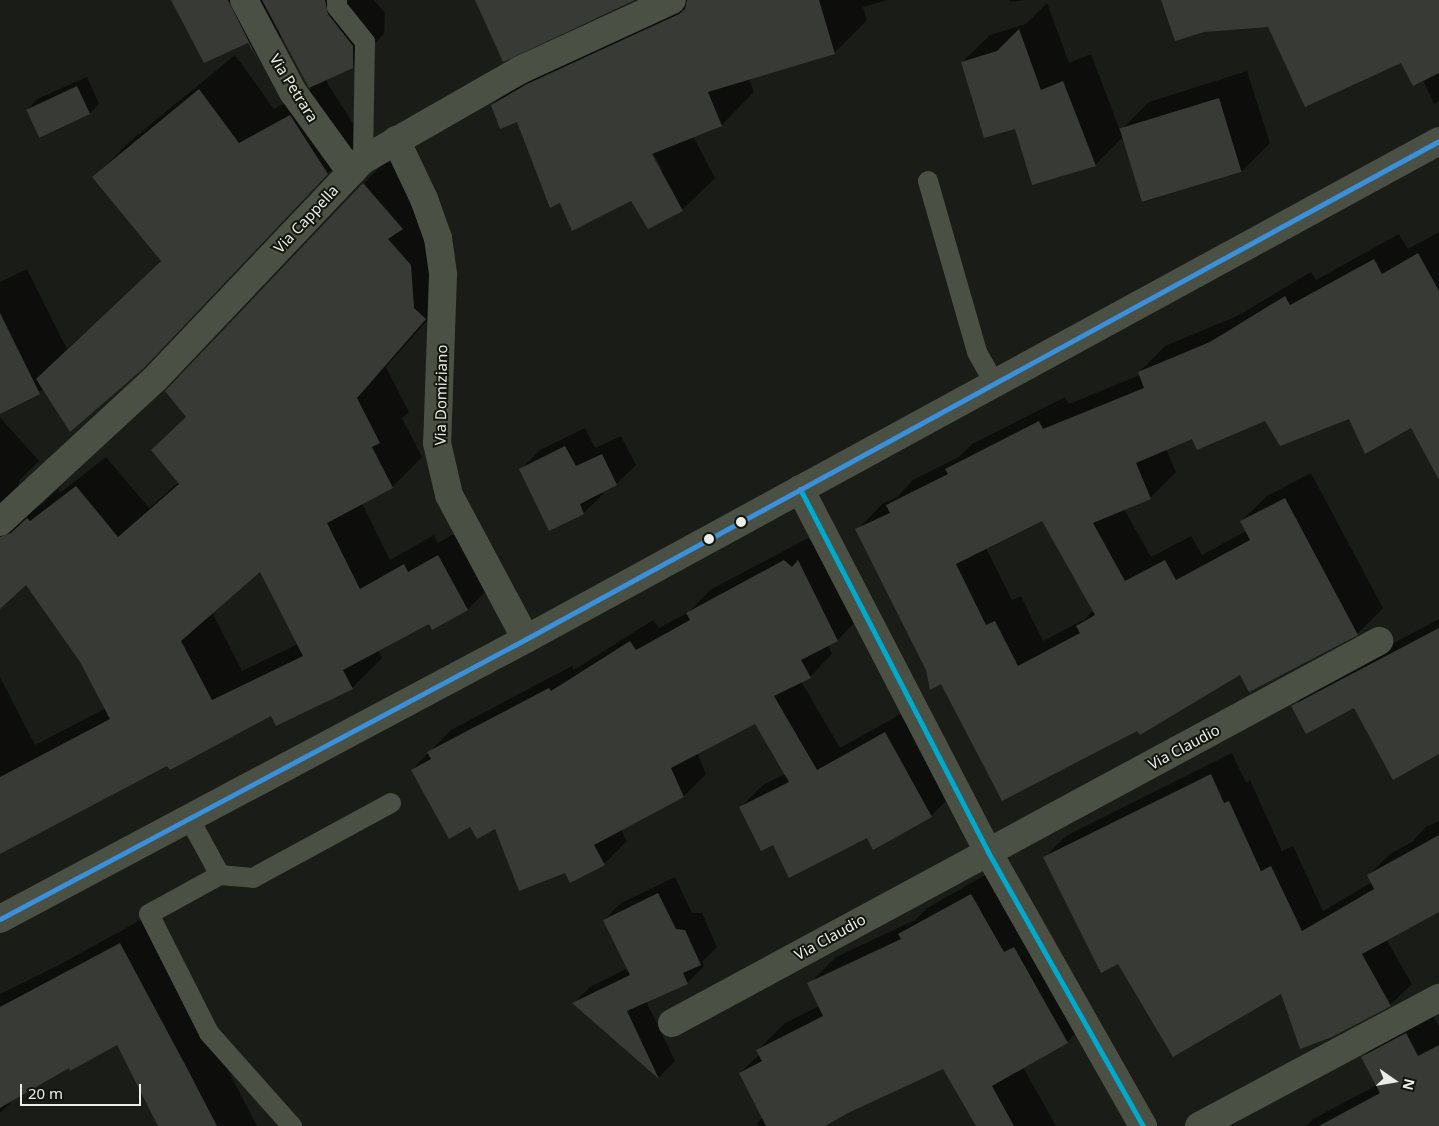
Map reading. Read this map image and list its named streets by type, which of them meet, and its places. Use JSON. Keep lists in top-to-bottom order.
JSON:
{
  "streets": {
    "street": [
      "Via Petrara",
      "Via Cappella",
      "Via Domiziano",
      "Via Claudio"
    ]
  },
  "crossings": [
    ["Via Petrara", "Via Cappella"],
    ["Via Cappella", "Via Domiziano"]
  ],
  "scale_bar": "20 m",
  "north": "right"
}
